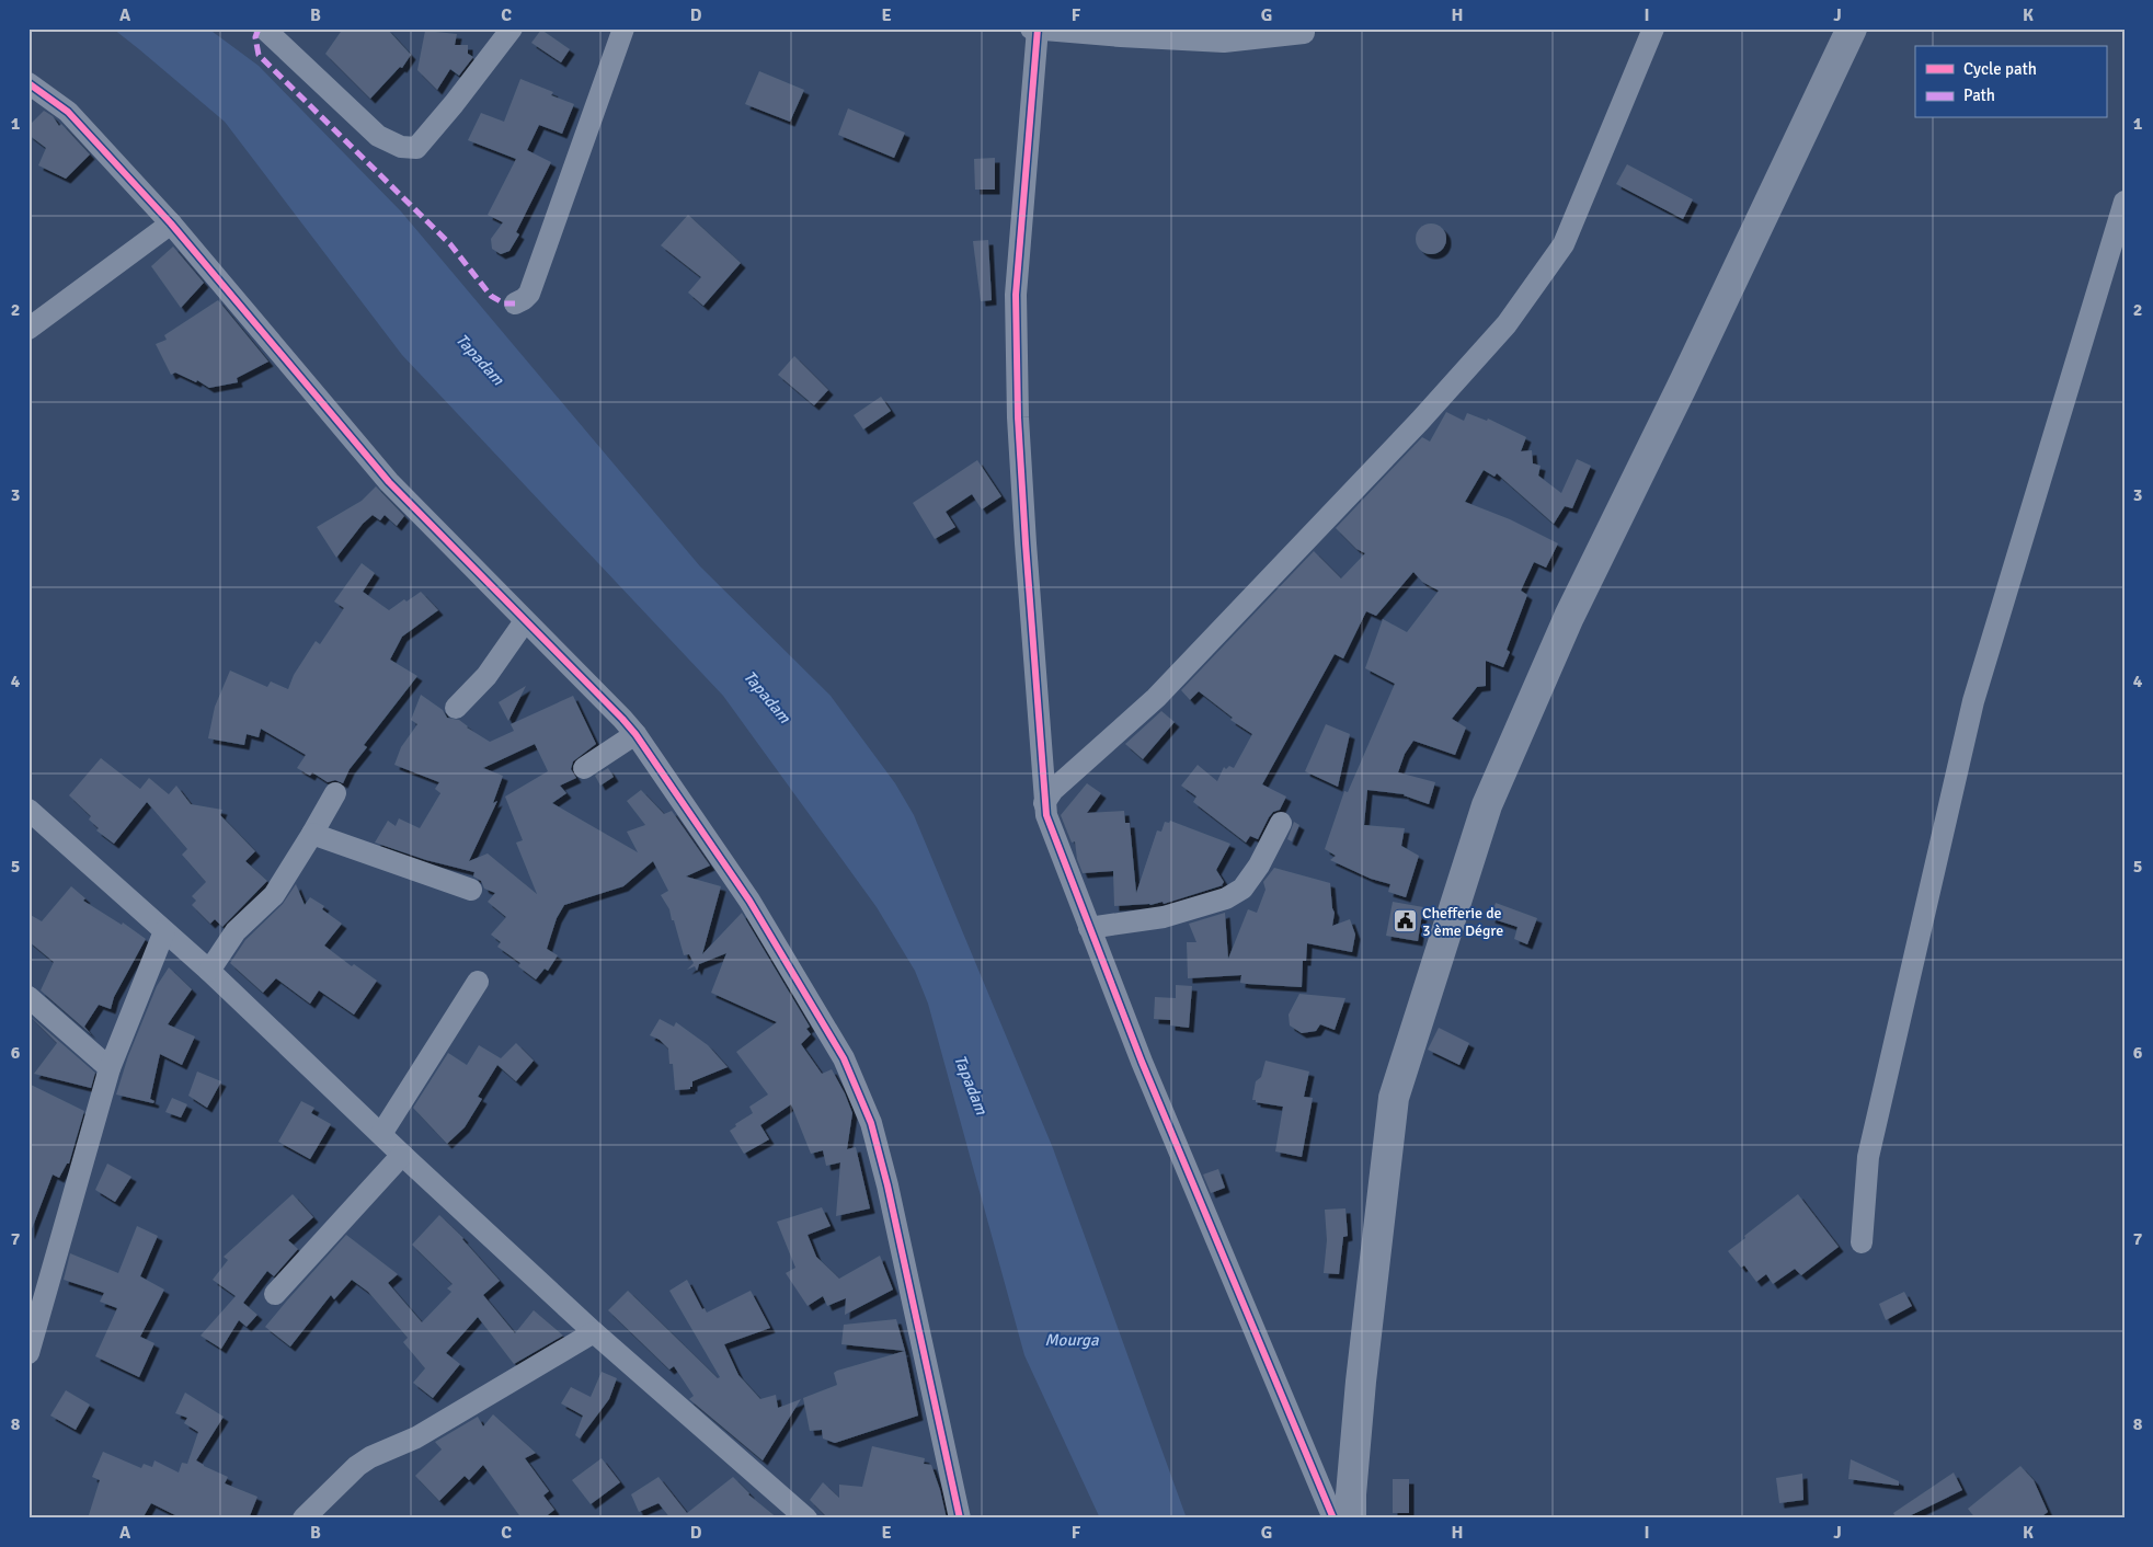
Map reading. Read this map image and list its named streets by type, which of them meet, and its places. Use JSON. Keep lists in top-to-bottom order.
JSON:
{
  "water": ["Tapadam", "Mourga"],
  "places": {
    "public building": ["Chefferie de 3 ème Dégre"]
  },
  "legend": ["Cycle path", "Path"],
  "grid": {
    "columns": [
      "A",
      "B",
      "C",
      "D",
      "E",
      "F",
      "G",
      "H",
      "I",
      "J",
      "K"
    ],
    "rows": [
      "1",
      "2",
      "3",
      "4",
      "5",
      "6",
      "7",
      "8"
    ]
  }
}
